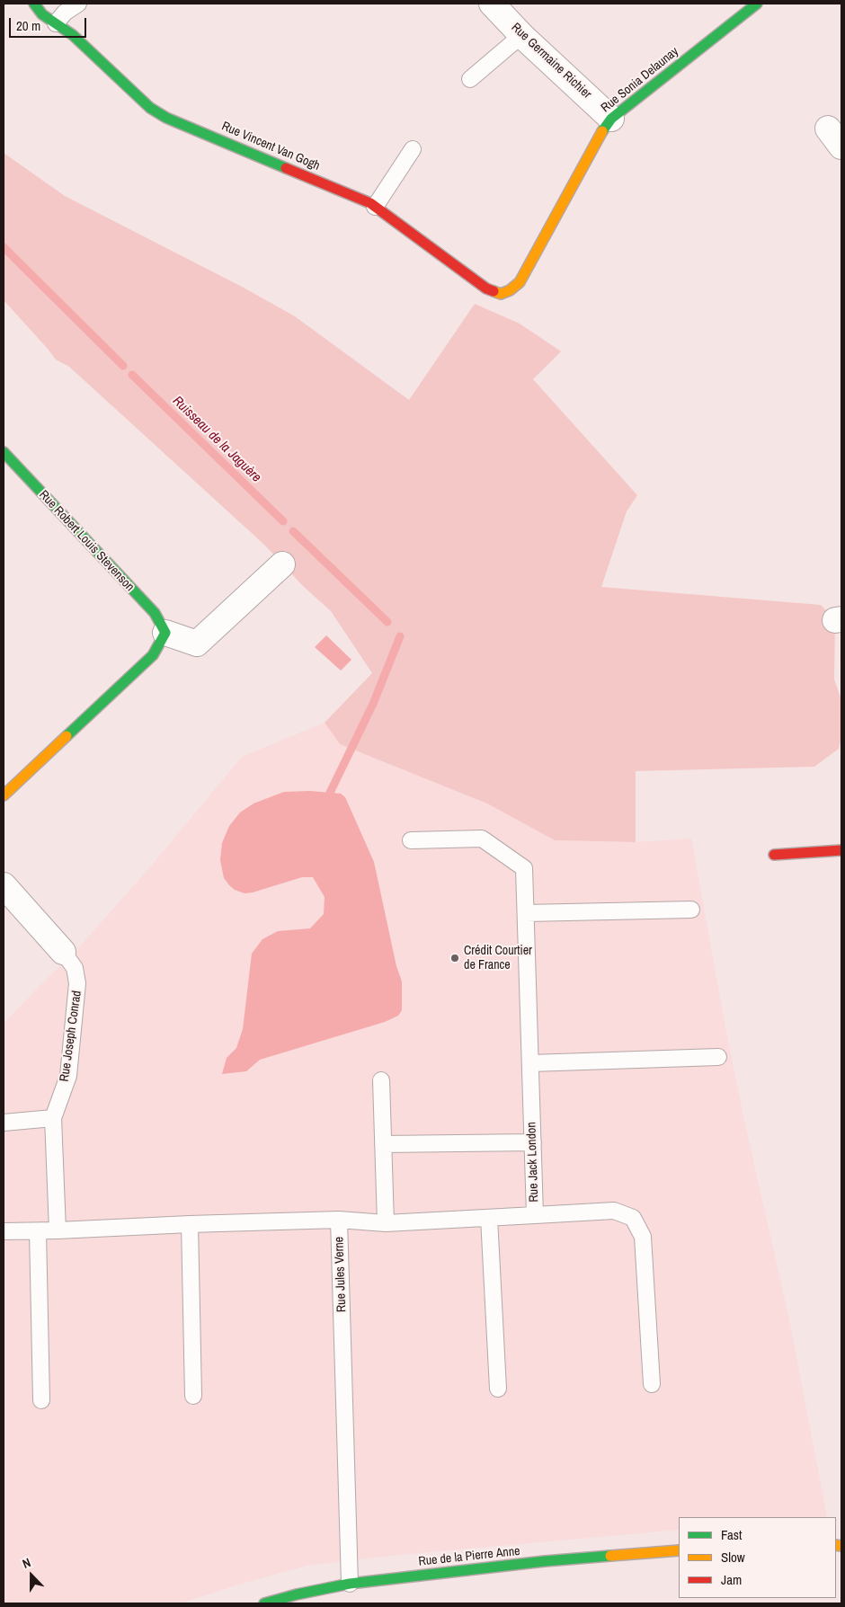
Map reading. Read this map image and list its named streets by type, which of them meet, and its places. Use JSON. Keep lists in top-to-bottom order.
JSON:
{
  "streets": {
    "street": [
      "Rue Germaine Richier",
      "Rue Sonia Delaunay",
      "Rue Vincent Van Gogh",
      "Rue Robert Louis Stevenson",
      "Rue de la Pierre Anne"
    ],
    "lane": ["Rue Joseph Conrad", "Rue Jack London", "Rue Jules Verne"]
  },
  "crossings": [
    ["Rue Germaine Richier", "Rue Sonia Delaunay"],
    ["Rue Sonia Delaunay", "Rue Vincent Van Gogh"],
    ["Rue Joseph Conrad", "Rue Jules Verne"],
    ["Rue Jack London", "Rue Jules Verne"],
    ["Rue Jules Verne", "Rue de la Pierre Anne"]
  ],
  "water": ["Ruisseau de la Jaguère"],
  "places": ["Crédit Courtier de France"],
  "legend": ["Fast", "Slow", "Jam"],
  "scale_bar": "20 m",
  "north": "top"
}
